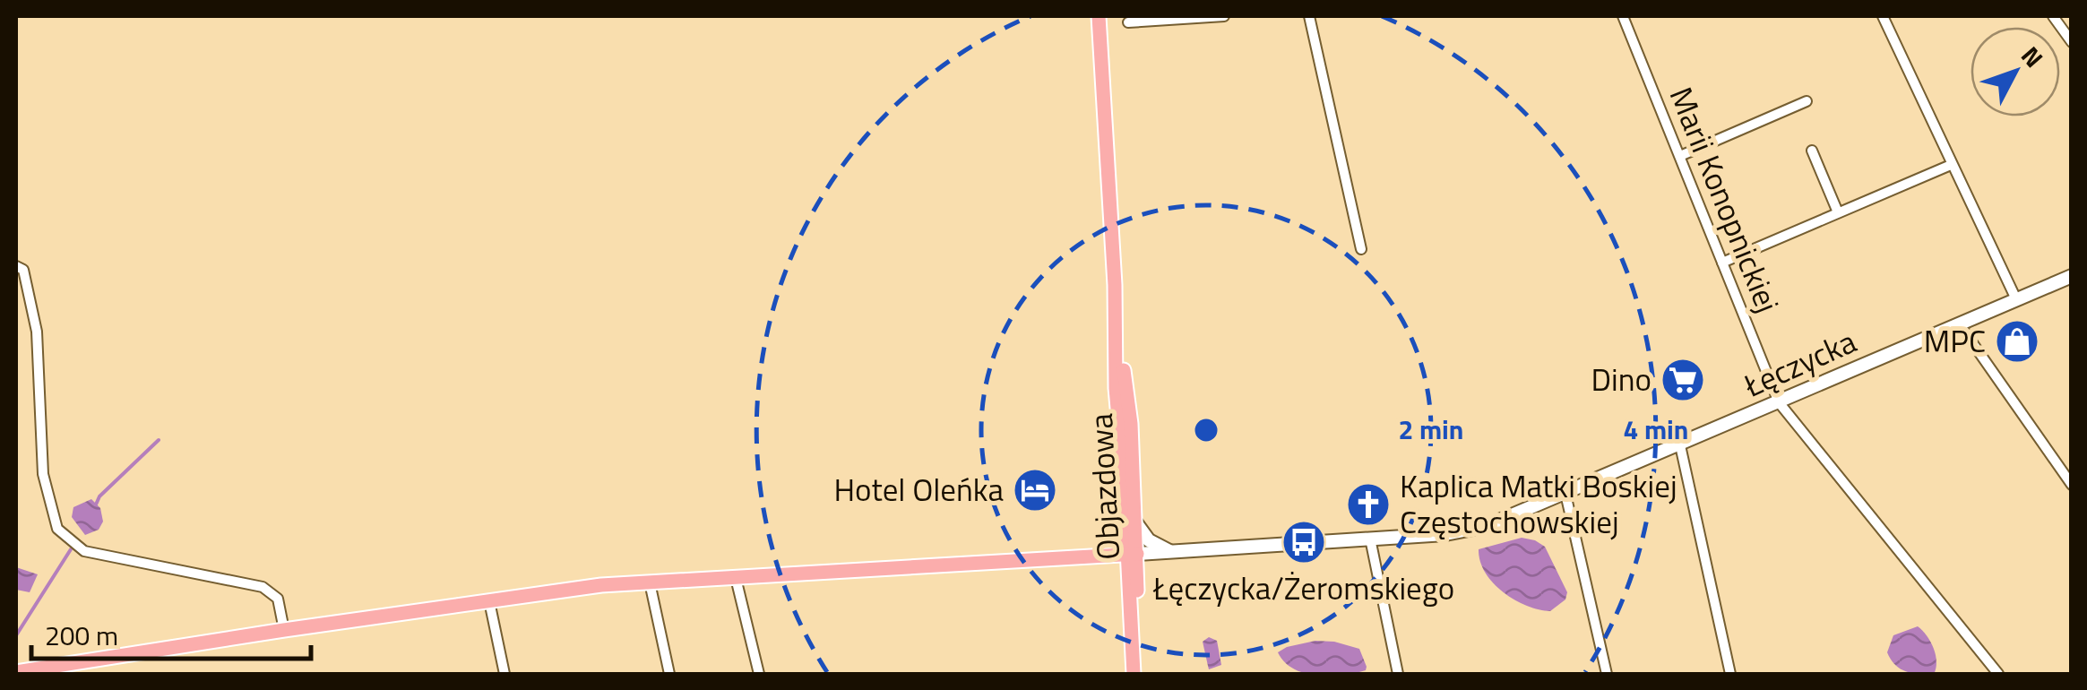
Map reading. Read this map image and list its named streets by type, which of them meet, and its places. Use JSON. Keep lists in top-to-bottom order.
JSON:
{
  "streets": {
    "main road": ["Objazdowa"],
    "street": ["Marii Konopnickiej", "Łęczycka"]
  },
  "crossings": [
    ["Marii Konopnickiej", "Łęczycka"],
    ["Łęczycka", "Objazdowa"]
  ],
  "places": {
    "shop": ["MPC"],
    "supermarket": ["Dino"],
    "hotel": ["Hotel Oleńka"],
    "church": ["Kaplica Matki Boskiej Częstochowskiej"],
    "bus stop": ["Łęczycka/Żeromskiego"]
  },
  "scale_bar": "200 m",
  "north": "top right",
  "rings": ["2 min", "4 min"]
}
